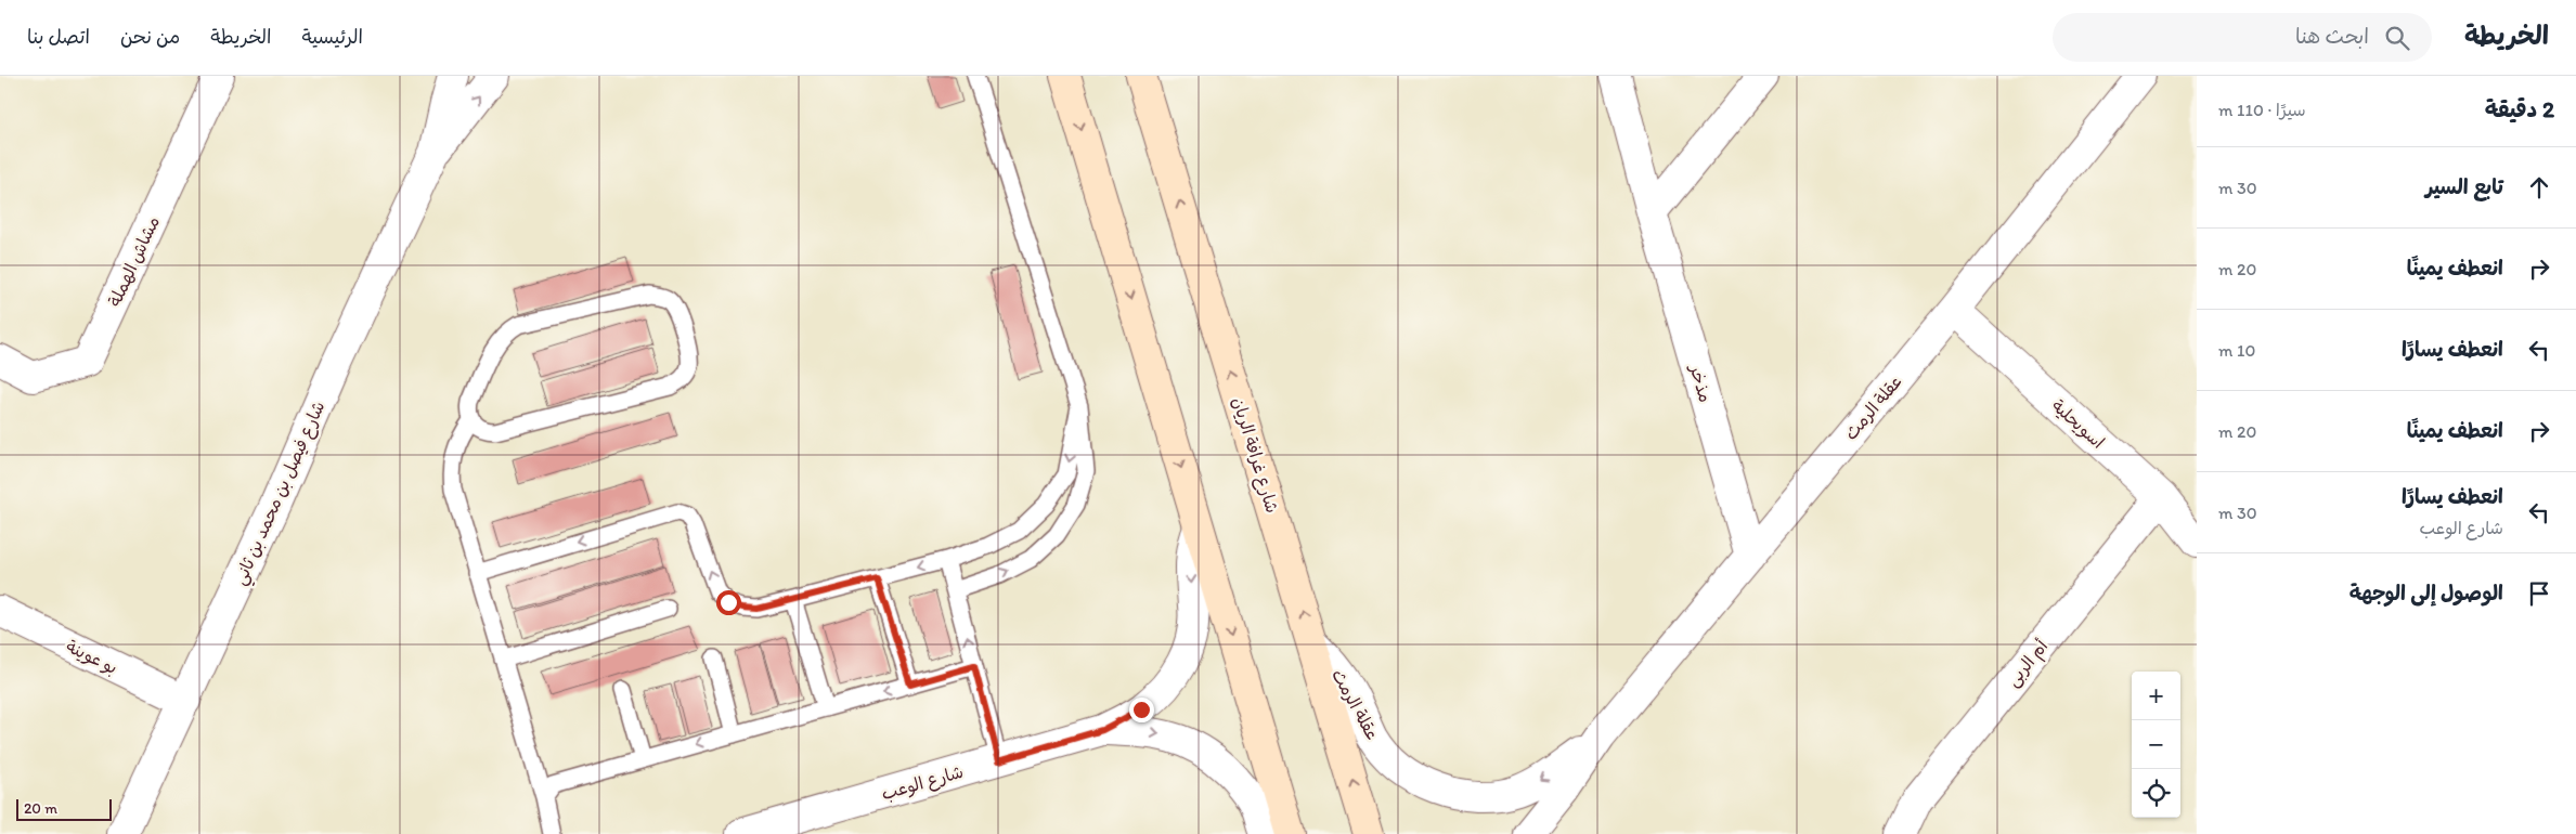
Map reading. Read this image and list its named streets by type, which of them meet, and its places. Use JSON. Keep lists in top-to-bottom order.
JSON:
{
  "streets": {
    "main road": ["شارع غرافة الريان"],
    "street": [
      "مشاش الهملة",
      "مذخر",
      "عقلة الرمث",
      "اسويحلية",
      "شارع فيصل بن محمد بن ثاني",
      "بو عوينة",
      "أم الربى",
      "شارع الوعب"
    ]
  },
  "crossings": [
    ["مذخر", "عقلة الرمث"],
    ["عقلة الرمث", "اسويحلية"],
    ["عقلة الرمث", "شارع غرافة الريان"],
    ["اسويحلية", "أم الربى"],
    ["شارع فيصل بن محمد بن ثاني", "بو عوينة"]
  ],
  "scale_bar": "20 m",
  "page": {
    "header": "الخريطة",
    "search": "ابحث هنا",
    "nav": [
      "الرئيسية",
      "الخريطة",
      "من نحن",
      "اتصل بنا"
    ],
    "heading": ["2 دقيقة", "سيرًا · 110 m"],
    "list": [
      ["تابع السير", "30 m"],
      ["انعطف يمينًا", "20 m"],
      ["انعطف يسارًا", "10 m"],
      ["انعطف يمينًا", "20 m"],
      ["انعطف يسارًا", "شارع الوعب", "30 m"],
      "الوصول إلى الوجهة"
    ],
    "map_buttons": ["+", "−"],
    "scale": "20 m"
  }
}
